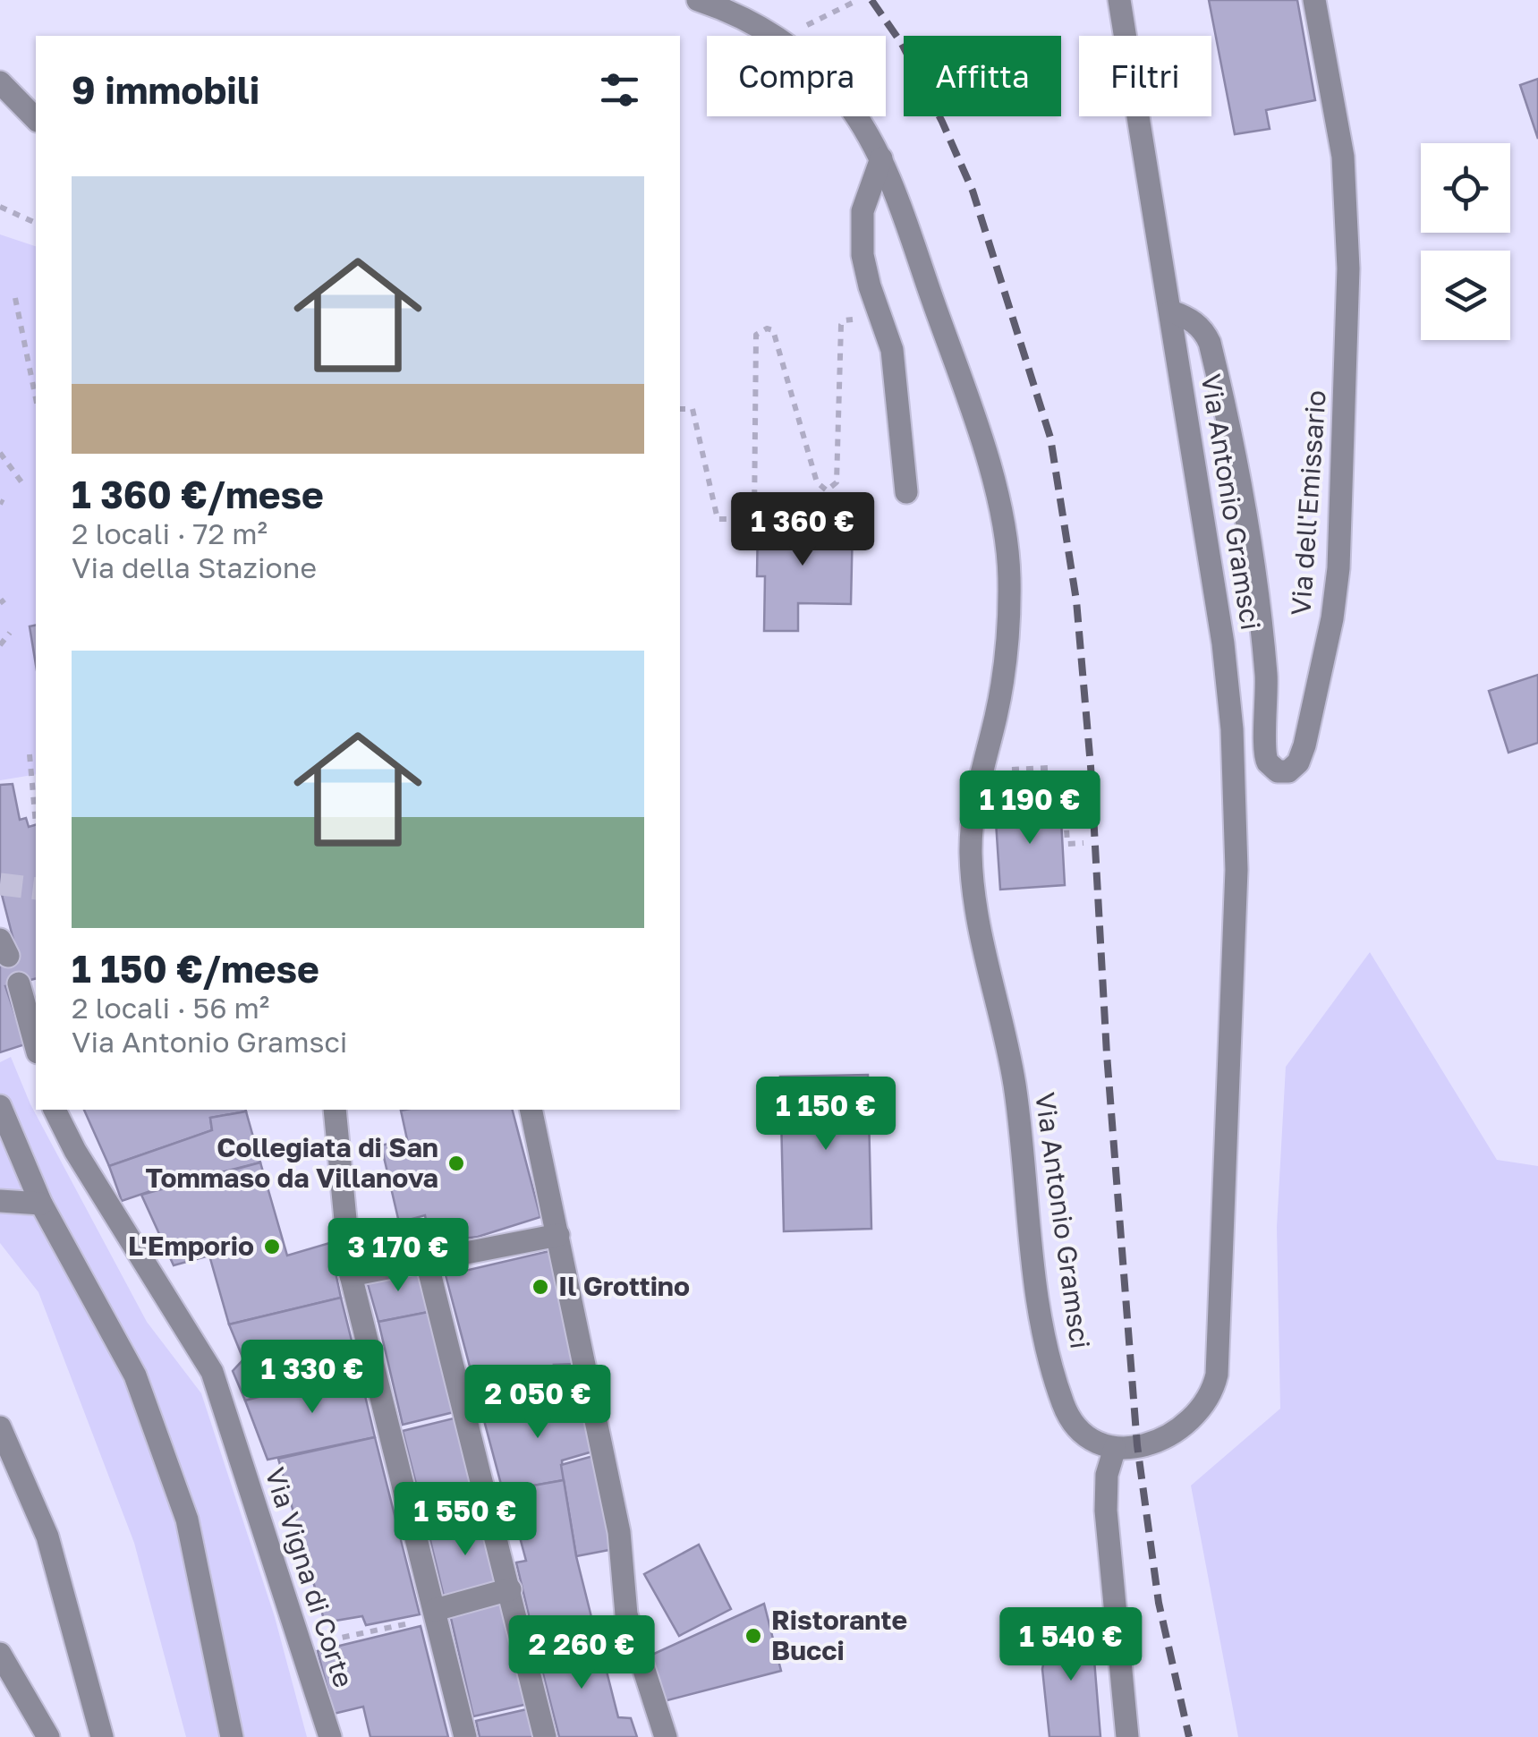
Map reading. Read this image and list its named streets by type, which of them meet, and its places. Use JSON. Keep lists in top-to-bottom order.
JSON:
{
  "streets": {
    "street": ["Via Antonio Gramsci", "Via dell'Emissario", "Via Vigna di Corte"]
  },
  "crossings": [
    ["Via Antonio Gramsci", "Via dell'Emissario"]
  ],
  "places": [
    "Collegiata di San Tommaso da Villanova",
    "L'Emporio",
    "Il Grottino",
    "Ristorante Bucci"
  ],
  "page": {
    "chip": ["Compra", "Affitta", "Filtri"],
    "heading": "9 immobili",
    "list": [
      {
        "name": "1 360 €/mese",
        "note": "2 locali · 72 m² · Via della Stazione"
      },
      {
        "name": "1 150 €/mese",
        "note": "2 locali · 56 m² · Via Antonio Gramsci"
      }
    ],
    "price": [
      "1 360 €",
      "1 190 €",
      "1 150 €",
      "3 170 €",
      "1 330 €",
      "2 050 €",
      "1 550 €",
      "1 540 €",
      "2 260 €"
    ]
  }
}
